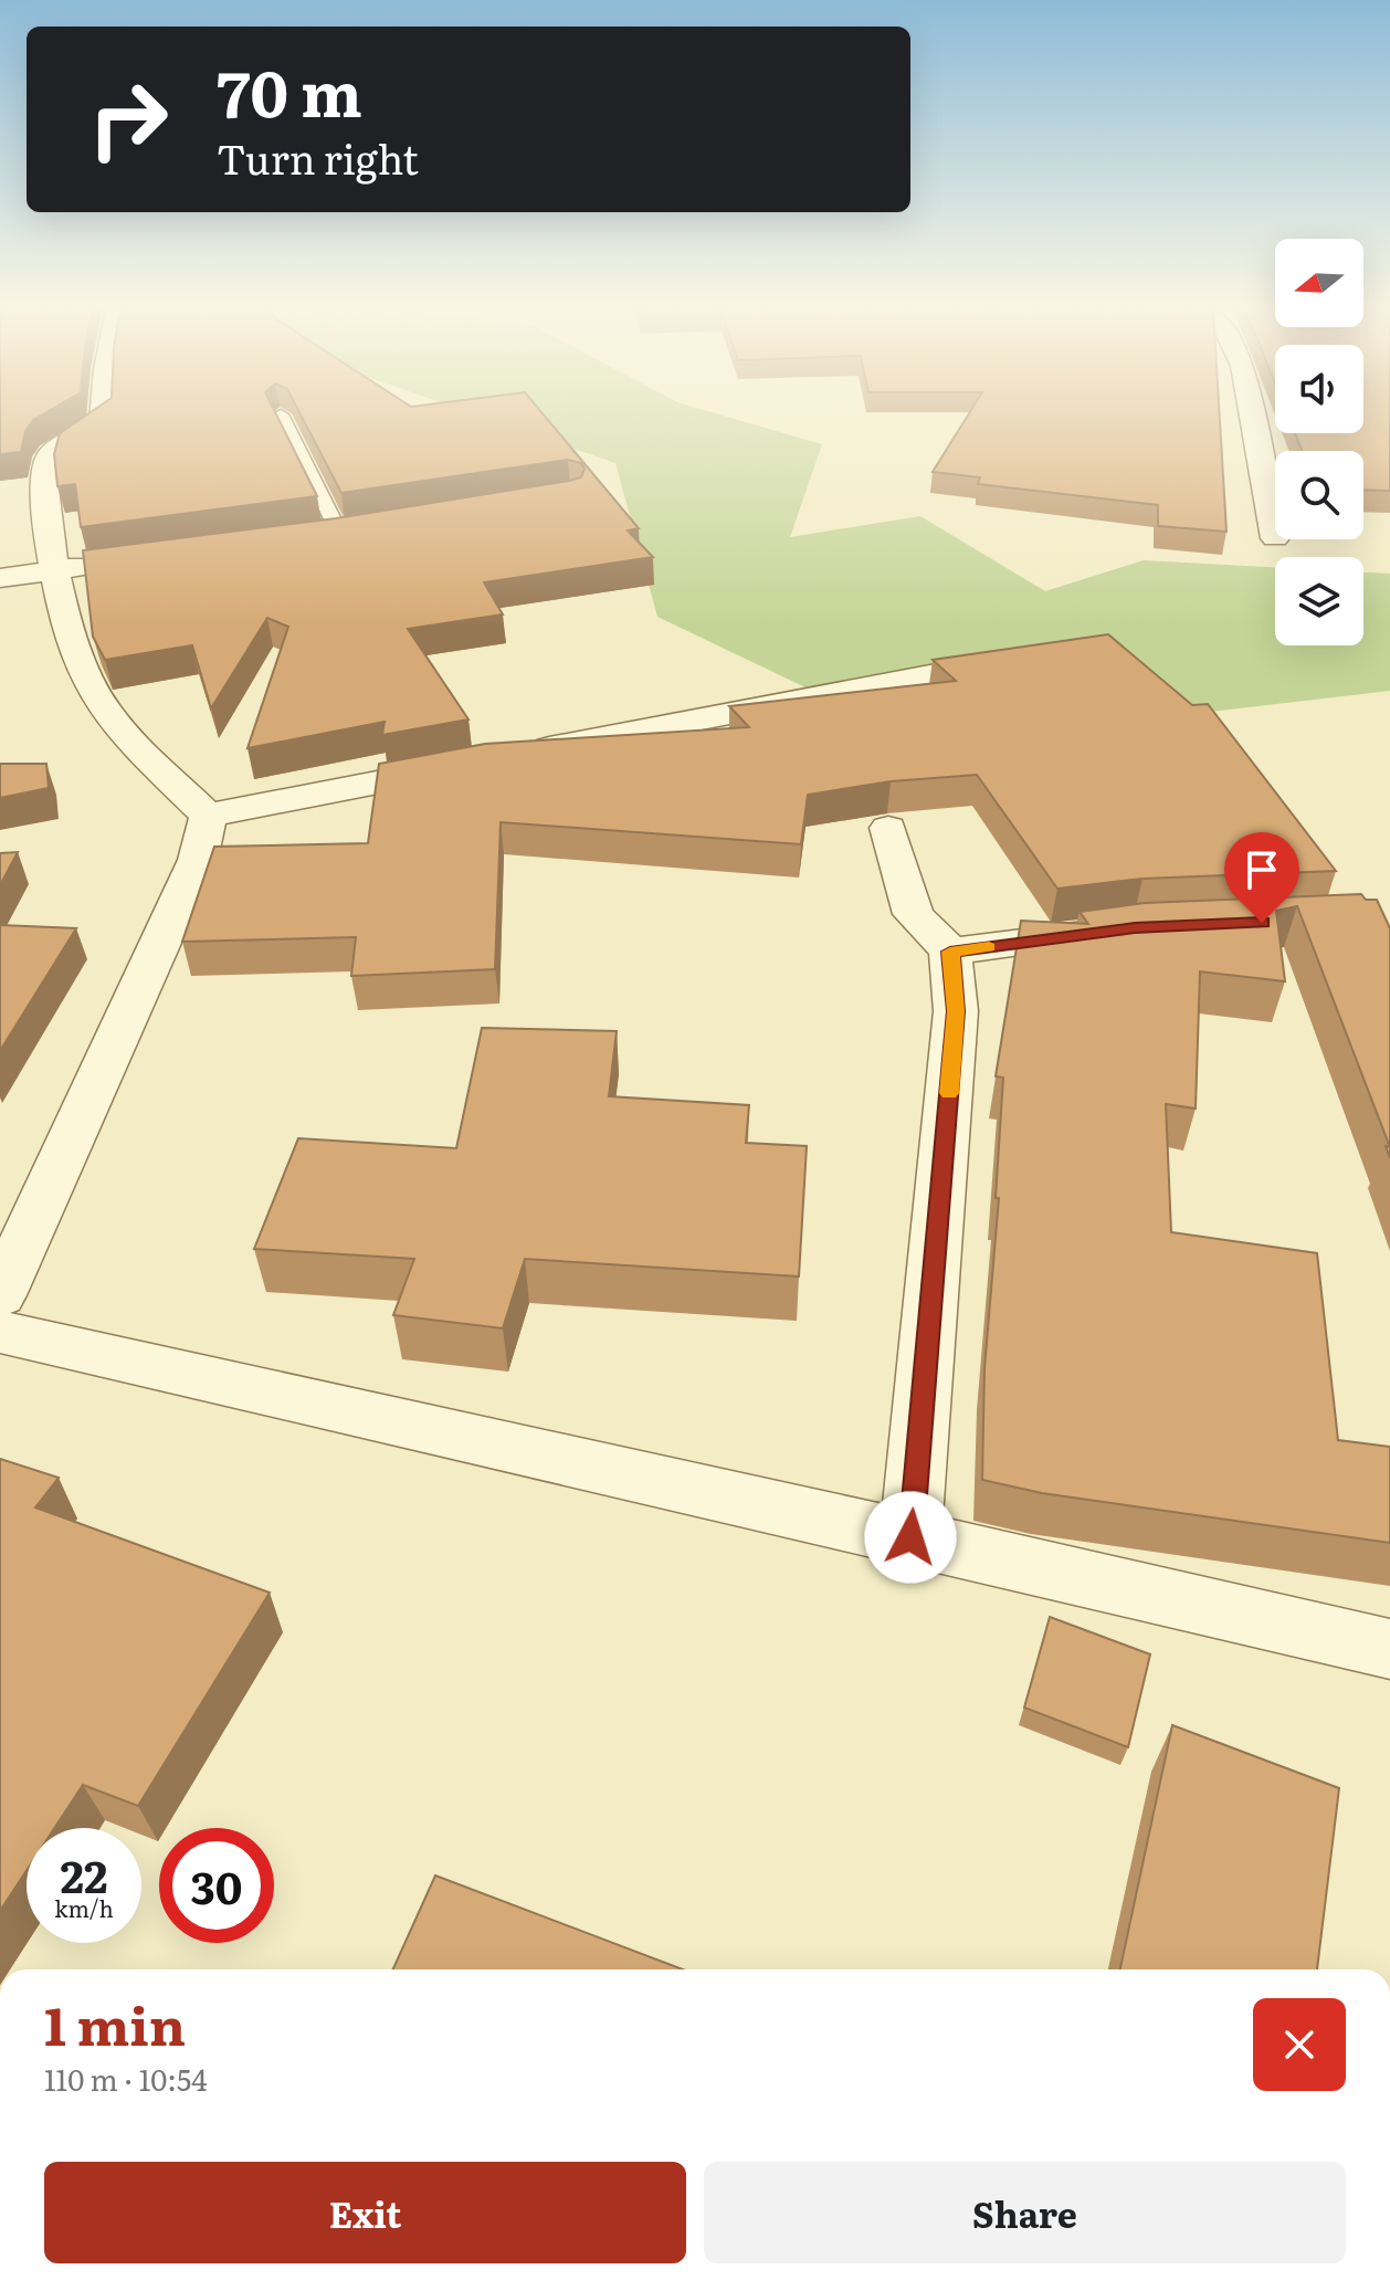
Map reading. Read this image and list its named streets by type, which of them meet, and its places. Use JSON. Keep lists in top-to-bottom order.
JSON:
{
  "north": "left",
  "page": {
    "turn": ["70 m", "Turn right"],
    "speed": "22 km/h",
    "limit": "30",
    "heading": ["1 min", "110 m · 10:54"],
    "buttons": ["Exit", "Share"]
  }
}
